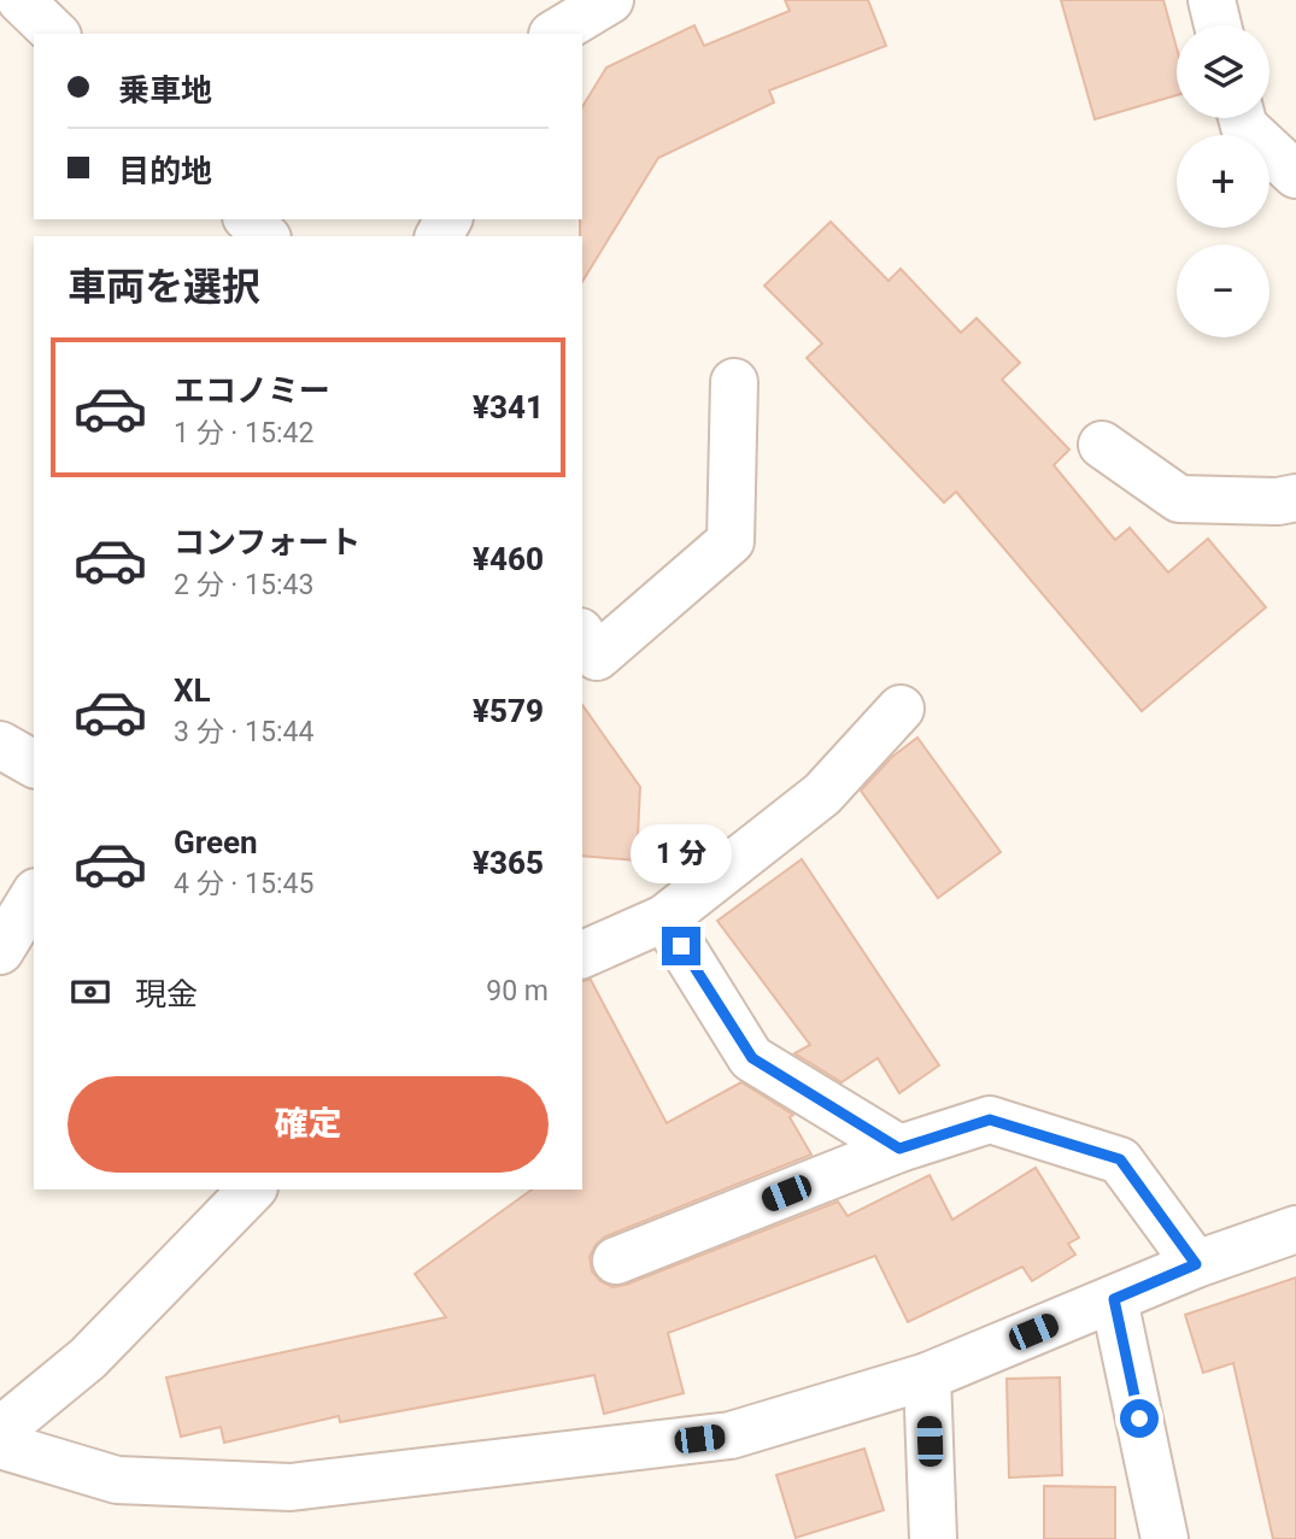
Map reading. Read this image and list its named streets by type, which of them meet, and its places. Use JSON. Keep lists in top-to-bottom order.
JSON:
{
  "page": {
    "map_buttons": ["+", "−"],
    "banner": ["乗車地", "目的地"],
    "heading": "車両を選択",
    "list": [
      {
        "name": "エコノミー",
        "note": "1 分 · 15:42",
        "value": "¥341"
      },
      {
        "name": "コンフォート",
        "note": "2 分 · 15:43",
        "value": "¥460"
      },
      {
        "name": "XL",
        "note": "3 分 · 15:44",
        "value": "¥579"
      },
      {
        "name": "Green",
        "note": "4 分 · 15:45",
        "value": "¥365"
      }
    ],
    "bubble": "1 分",
    "pay": ["現金", "90 m"],
    "buttons": "確定"
  }
}
